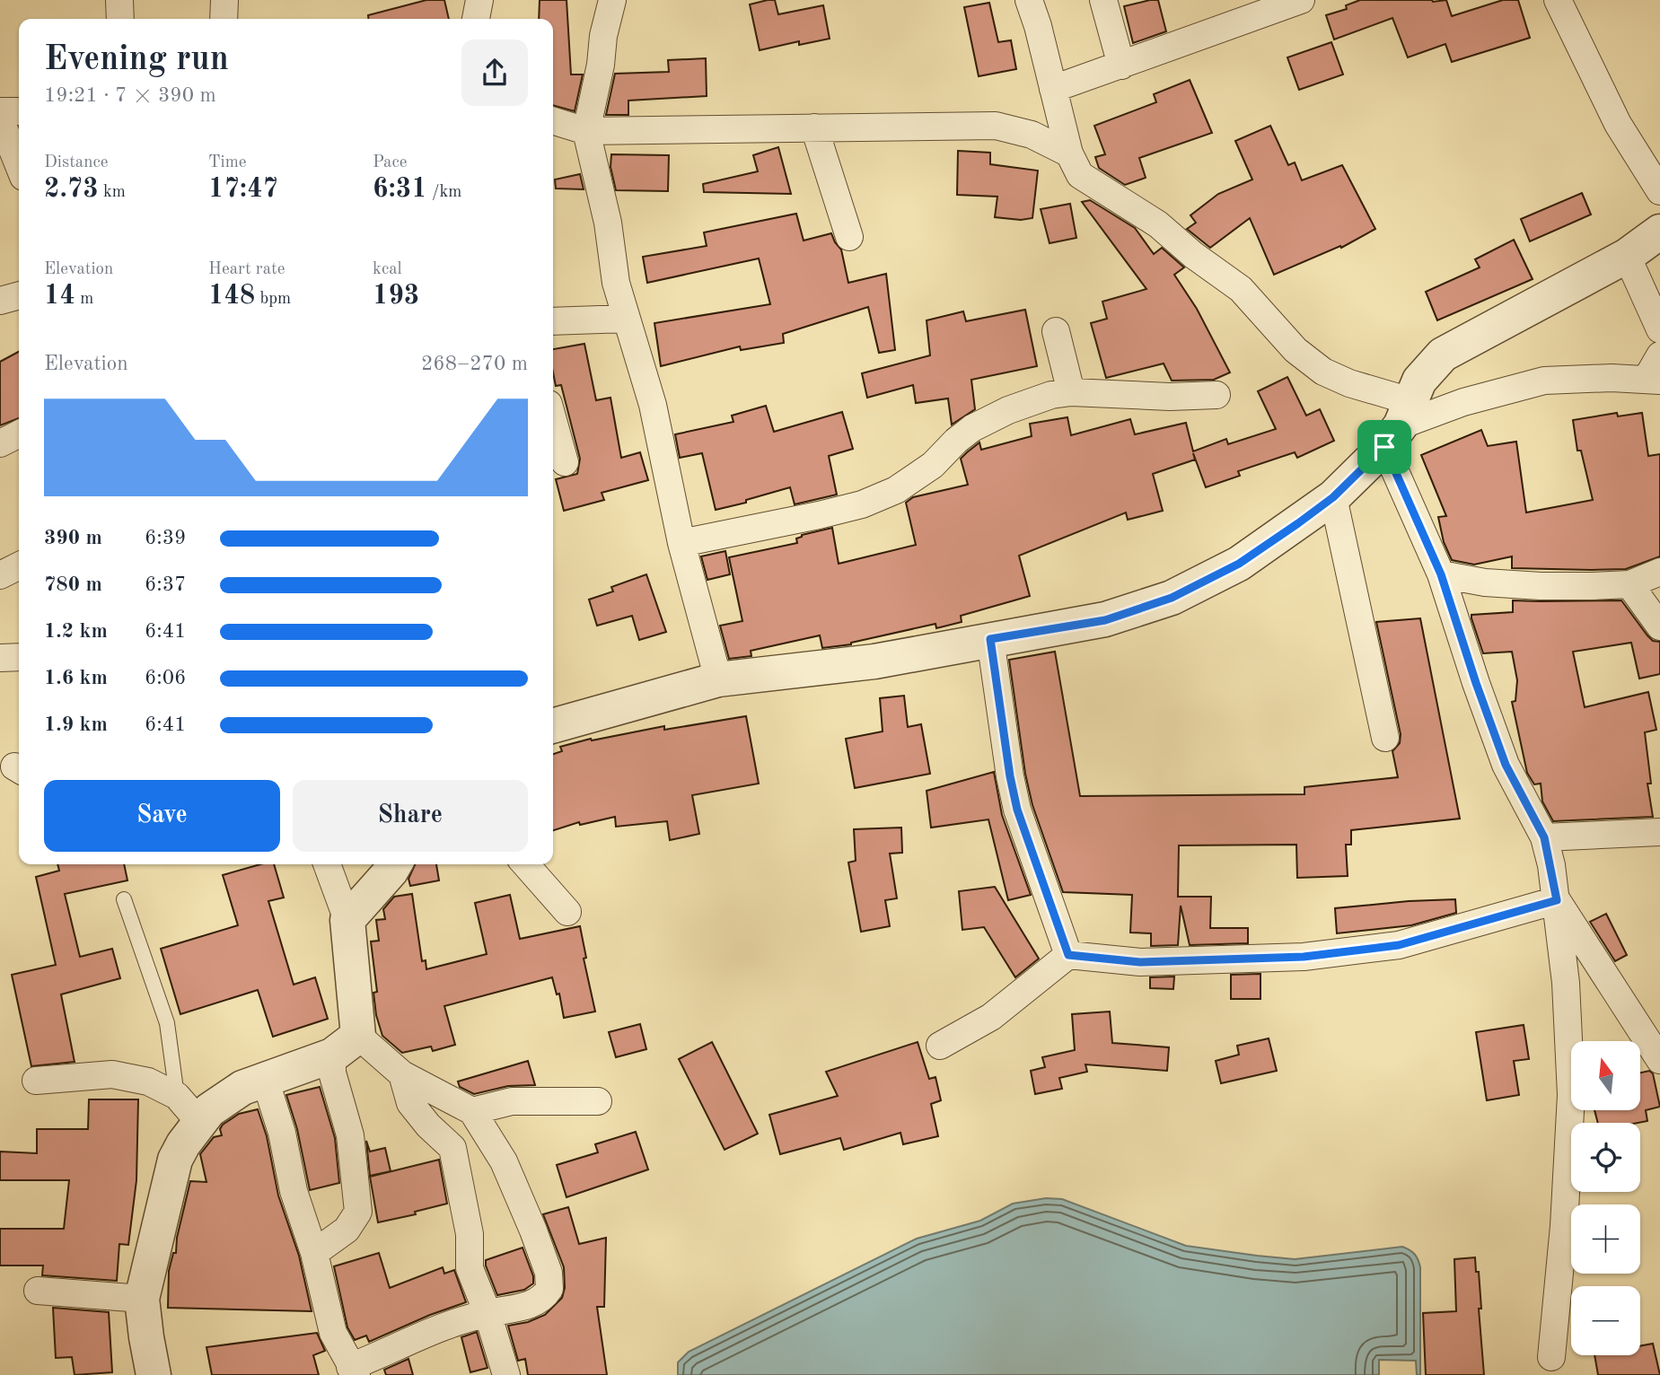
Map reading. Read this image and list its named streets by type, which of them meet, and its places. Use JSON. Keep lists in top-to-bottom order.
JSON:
{
  "north": "top",
  "page": {
    "heading": ["Evening run", "19:21 · 7 × 390 m"],
    "stats": [
      ["Distance", "2.73 km"],
      ["Time", "17:47"],
      ["Pace", "6:31 /km"],
      ["Elevation", "14 m"],
      ["Heart rate", "148 bpm"],
      ["kcal", "193"]
    ],
    "chart": ["Elevation", "268–270 m"],
    "list": [
      {
        "name": "390 m",
        "note": "6:39"
      },
      {
        "name": "780 m",
        "note": "6:37"
      },
      {
        "name": "1.2 km",
        "note": "6:41"
      },
      {
        "name": "1.6 km",
        "note": "6:06"
      },
      {
        "name": "1.9 km",
        "note": "6:41"
      }
    ],
    "buttons": ["Save", "Share"],
    "map_buttons": ["+", "−"]
  }
}
